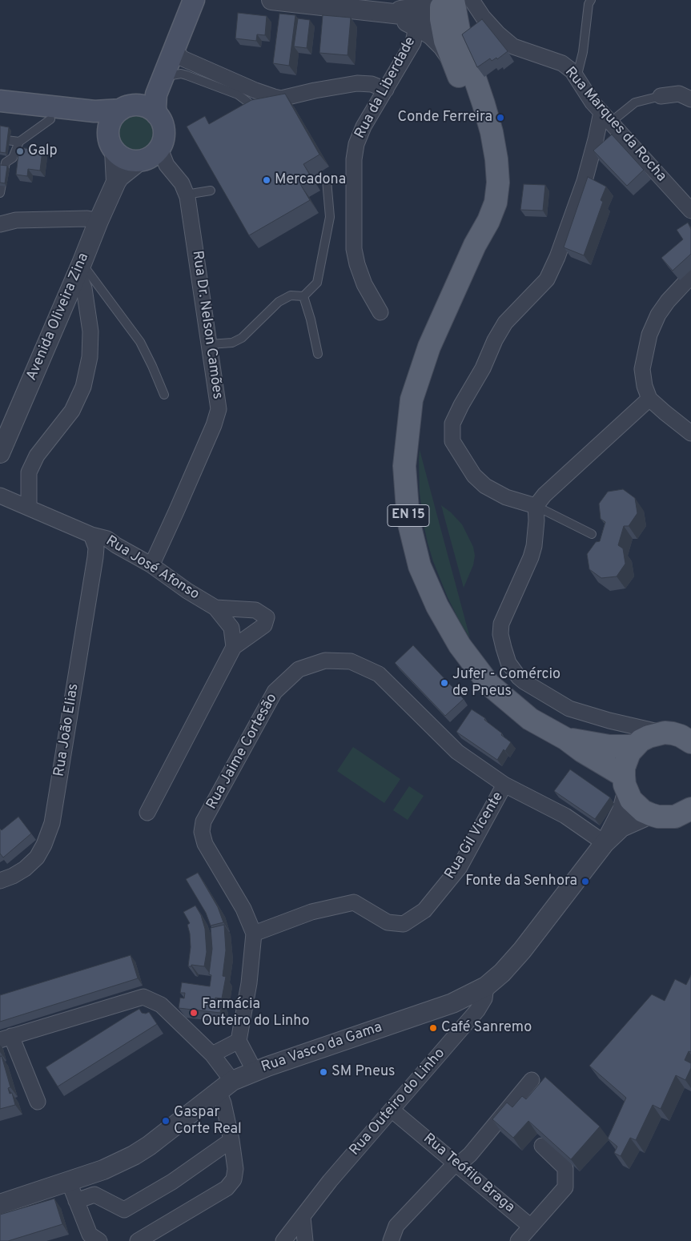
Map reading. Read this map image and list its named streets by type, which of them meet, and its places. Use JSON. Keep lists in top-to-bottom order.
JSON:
{
  "streets": {
    "main road": ["EN 15"],
    "street": [
      "Rua da Liberdade",
      "Rua Marques da Rocha",
      "Avenida Oliveira Zina",
      "Rua Dr. Nelson Camões",
      "Rua José Afonso",
      "Rua João Elias",
      "Rua Jaime Cortesão",
      "Rua Gil Vicente",
      "Rua Vasco da Gama",
      "Rua Outeiro do Linho",
      "Rua Teófilo Braga"
    ]
  },
  "crossings": [
    ["Avenida Oliveira Zina", "Rua Dr. Nelson Camões"],
    ["Rua Dr. Nelson Camões", "Rua José Afonso"],
    ["EN 15", "Rua Vasco da Gama"],
    ["Rua José Afonso", "Rua João Elias"],
    ["Rua Jaime Cortesão", "Rua Gil Vicente"],
    ["Rua Jaime Cortesão", "Rua Vasco da Gama"],
    ["Rua Vasco da Gama", "Rua Outeiro do Linho"],
    ["Rua Outeiro do Linho", "Rua Teófilo Braga"]
  ],
  "places": [
    "Conde Ferreira",
    "Galp",
    "Mercadona",
    "Jufer - Comércio de Pneus",
    "Fonte da Senhora",
    "Farmácia Outeiro do Linho",
    "Café Sanremo",
    "SM Pneus",
    "Gaspar Corte Real"
  ]
}
